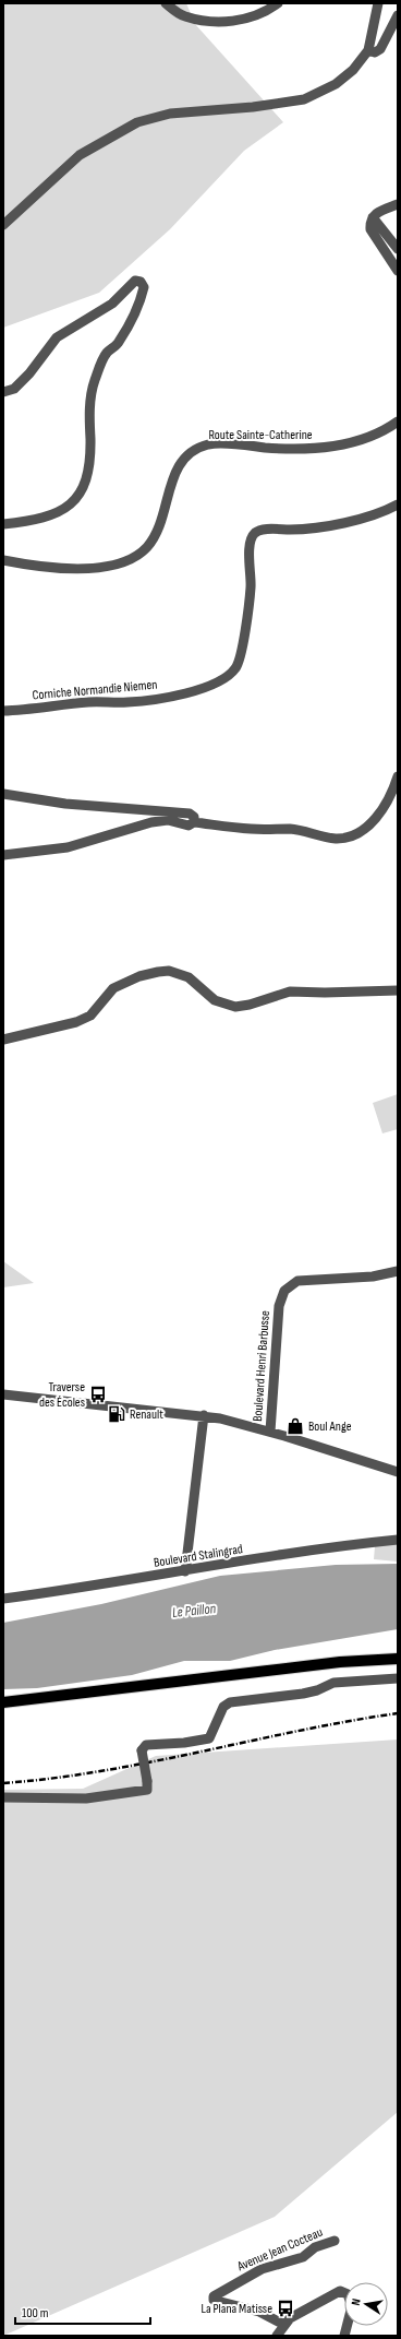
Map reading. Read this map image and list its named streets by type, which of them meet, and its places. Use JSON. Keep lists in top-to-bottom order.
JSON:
{
  "streets": {
    "street": [
      "Route Sainte-Catherine",
      "Corniche Normandie Niemen",
      "Boulevard Henri Barbusse",
      "Boulevard Stalingrad",
      "Avenue Jean Cocteau"
    ]
  },
  "water": ["Le Paillon"],
  "places": {
    "bus stop": ["Traverse des Écoles", "La Plana Matisse"],
    "fuel station": ["Renault"],
    "shop": ["Boul Ange"]
  },
  "scale_bar": "100 m",
  "north": "left"
}
